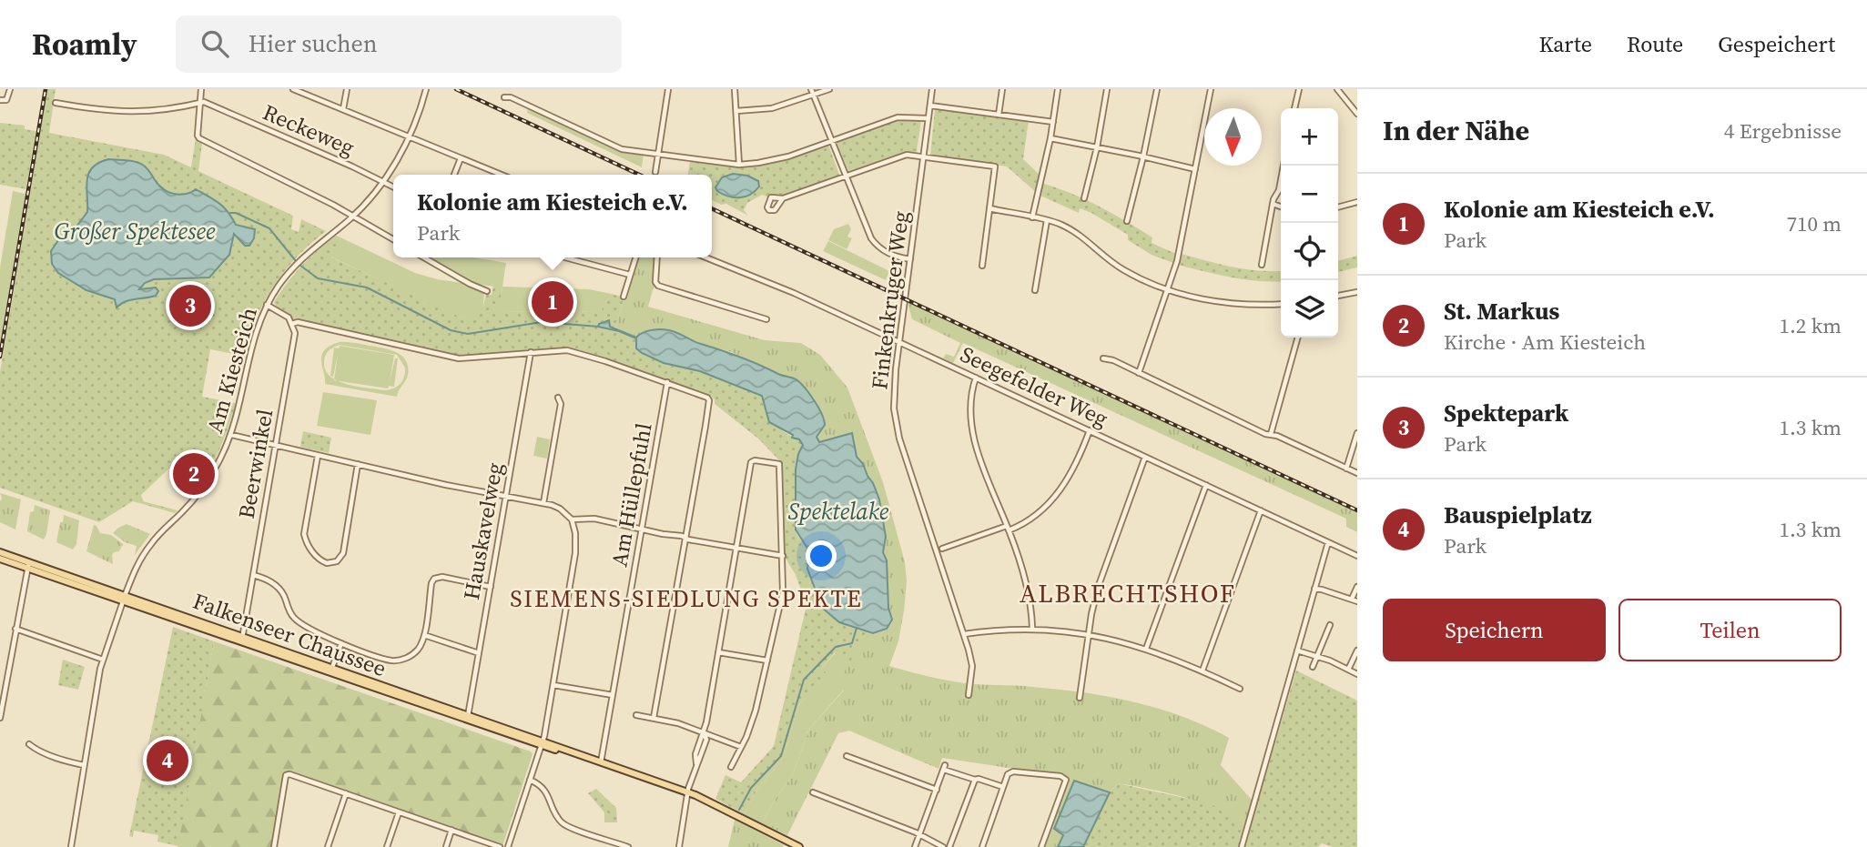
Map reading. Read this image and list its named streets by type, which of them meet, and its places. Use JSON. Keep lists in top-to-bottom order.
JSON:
{
  "streets": {
    "main road": ["Falkenseer Chaussee"],
    "street": [
      "Reckeweg",
      "Finkenkruger Weg",
      "Am Kiesteich",
      "Seegefelder Weg",
      "Beerwinkel",
      "Am Hüllepfuhl",
      "Hauskavelweg"
    ]
  },
  "crossings": [
    ["Reckeweg", "Am Kiesteich"],
    ["Finkenkruger Weg", "Seegefelder Weg"],
    ["Am Kiesteich", "Falkenseer Chaussee"],
    ["Beerwinkel", "Falkenseer Chaussee"],
    ["Am Hüllepfuhl", "Falkenseer Chaussee"],
    ["Hauskavelweg", "Falkenseer Chaussee"]
  ],
  "districts": ["ALBRECHTSHOF", "SIEMENS-SIEDLUNG SPEKTE"],
  "water": ["Großer Spektesee", "Spektelake"],
  "north": "bottom",
  "page": {
    "header": "Roamly",
    "search": "Hier suchen",
    "nav": ["Karte", "Route", "Gespeichert"],
    "heading": ["In der Nähe", "4 Ergebnisse"],
    "map_buttons": ["+", "−"],
    "list": [
      {
        "mark": "1",
        "name": "Kolonie am Kiesteich e.V.",
        "note": "Park",
        "value": "710 m"
      },
      {
        "mark": "2",
        "name": "St. Markus",
        "note": "Kirche · Am Kiesteich",
        "value": "1.2 km"
      },
      {
        "mark": "3",
        "name": "Spektepark",
        "note": "Park",
        "value": "1.3 km"
      },
      {
        "mark": "4",
        "name": "Bauspielplatz",
        "note": "Park",
        "value": "1.3 km"
      }
    ],
    "popup": ["Kolonie am Kiesteich e.V.", "Park"],
    "pins": [
      "1",
      "3",
      "2",
      "4"
    ],
    "buttons": ["Speichern", "Teilen"]
  }
}
